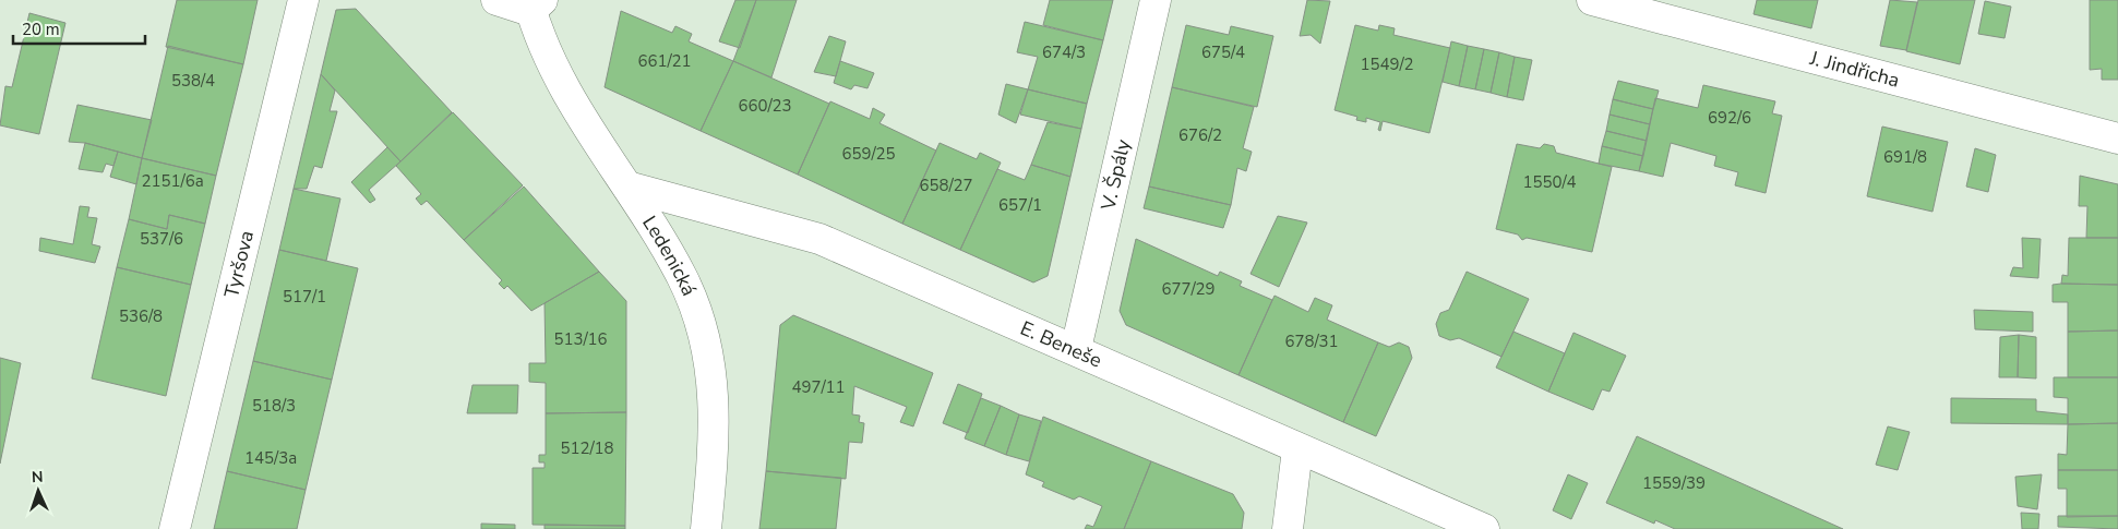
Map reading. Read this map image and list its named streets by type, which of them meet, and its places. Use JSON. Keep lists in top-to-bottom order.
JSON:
{
  "streets": {
    "street": [
      "J. Jindřicha",
      "V. Špály",
      "Ledenická",
      "Tyršova",
      "E. Beneše"
    ]
  },
  "crossings": [
    ["V. Špály", "E. Beneše"],
    ["Ledenická", "E. Beneše"]
  ],
  "house_numbers": [
    "674/3",
    "675/4",
    "661/21",
    "1549/2",
    "538/4",
    "660/23",
    "692/6",
    "676/2",
    "659/25",
    "691/8",
    "2151/6a",
    "1550/4",
    "658/27",
    "657/1",
    "537/6",
    "677/29",
    "517/1",
    "536/8",
    "513/16",
    "678/31",
    "497/11",
    "518/3",
    "512/18",
    "145/3a",
    "1559/39"
  ],
  "scale_bar": "20 m",
  "north": "top"
}
